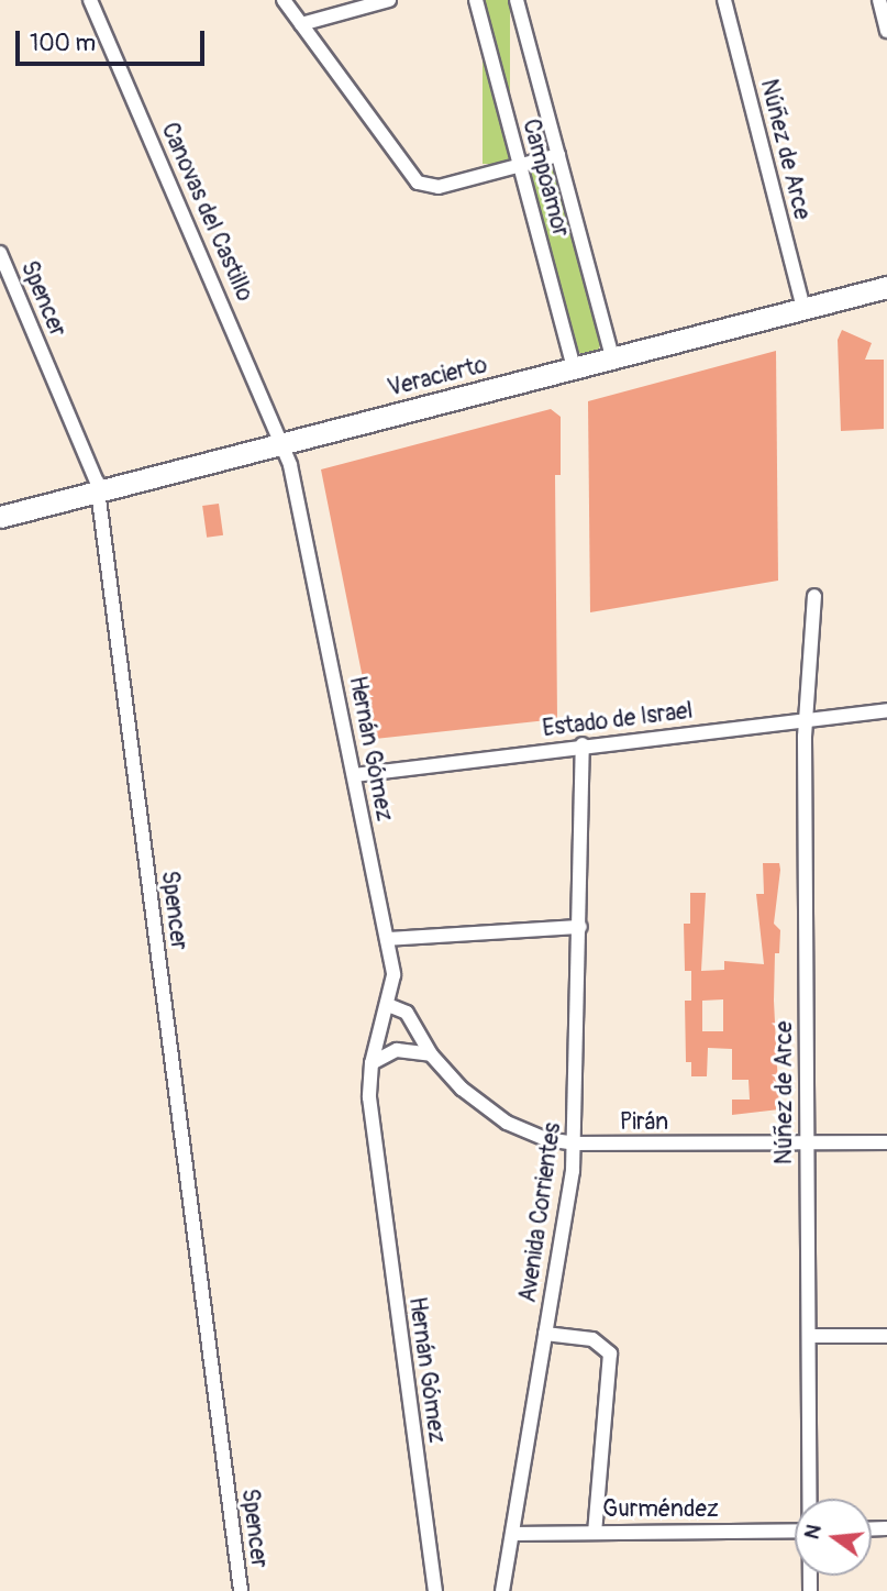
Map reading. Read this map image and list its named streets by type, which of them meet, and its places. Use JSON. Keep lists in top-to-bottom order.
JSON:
{
  "streets": {
    "street": [
      "Núñez de Arce",
      "Campoamor",
      "Canovas del Castillo",
      "Spencer",
      "Veracierto",
      "Estado de Israel",
      "Hernán Gómez",
      "Pirán",
      "Avenida Corrientes",
      "Gurméndez"
    ]
  },
  "crossings": [
    ["Núñez de Arce", "Veracierto"],
    ["Núñez de Arce", "Estado de Israel"],
    ["Núñez de Arce", "Pirán"],
    ["Campoamor", "Veracierto"],
    ["Canovas del Castillo", "Veracierto"],
    ["Canovas del Castillo", "Hernán Gómez"],
    ["Spencer", "Veracierto"],
    ["Veracierto", "Hernán Gómez"],
    ["Estado de Israel", "Hernán Gómez"],
    ["Estado de Israel", "Avenida Corrientes"],
    ["Hernán Gómez", "Pirán"],
    ["Pirán", "Avenida Corrientes"],
    ["Avenida Corrientes", "Gurméndez"]
  ],
  "scale_bar": "100 m",
  "north": "left"
}
